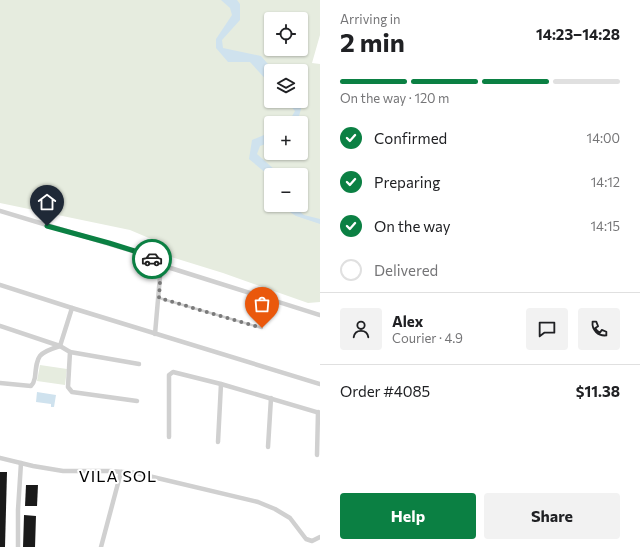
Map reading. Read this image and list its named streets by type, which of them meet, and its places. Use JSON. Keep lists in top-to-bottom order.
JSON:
{
  "districts": ["VILA SOL"],
  "page": {
    "heading": ["2 min", "Arriving in", "14:23–14:28"],
    "panel": [
      "Alex",
      "Courier · 4.9",
      "Order #4085",
      "$11.38"
    ],
    "map_buttons": ["+", "−"],
    "bar": "On the way · 120 m",
    "list": [
      ["Confirmed", "14:00"],
      ["Preparing", "14:12"],
      ["On the way", "14:15"],
      "Delivered"
    ],
    "buttons": ["Help", "Share"]
  }
}
